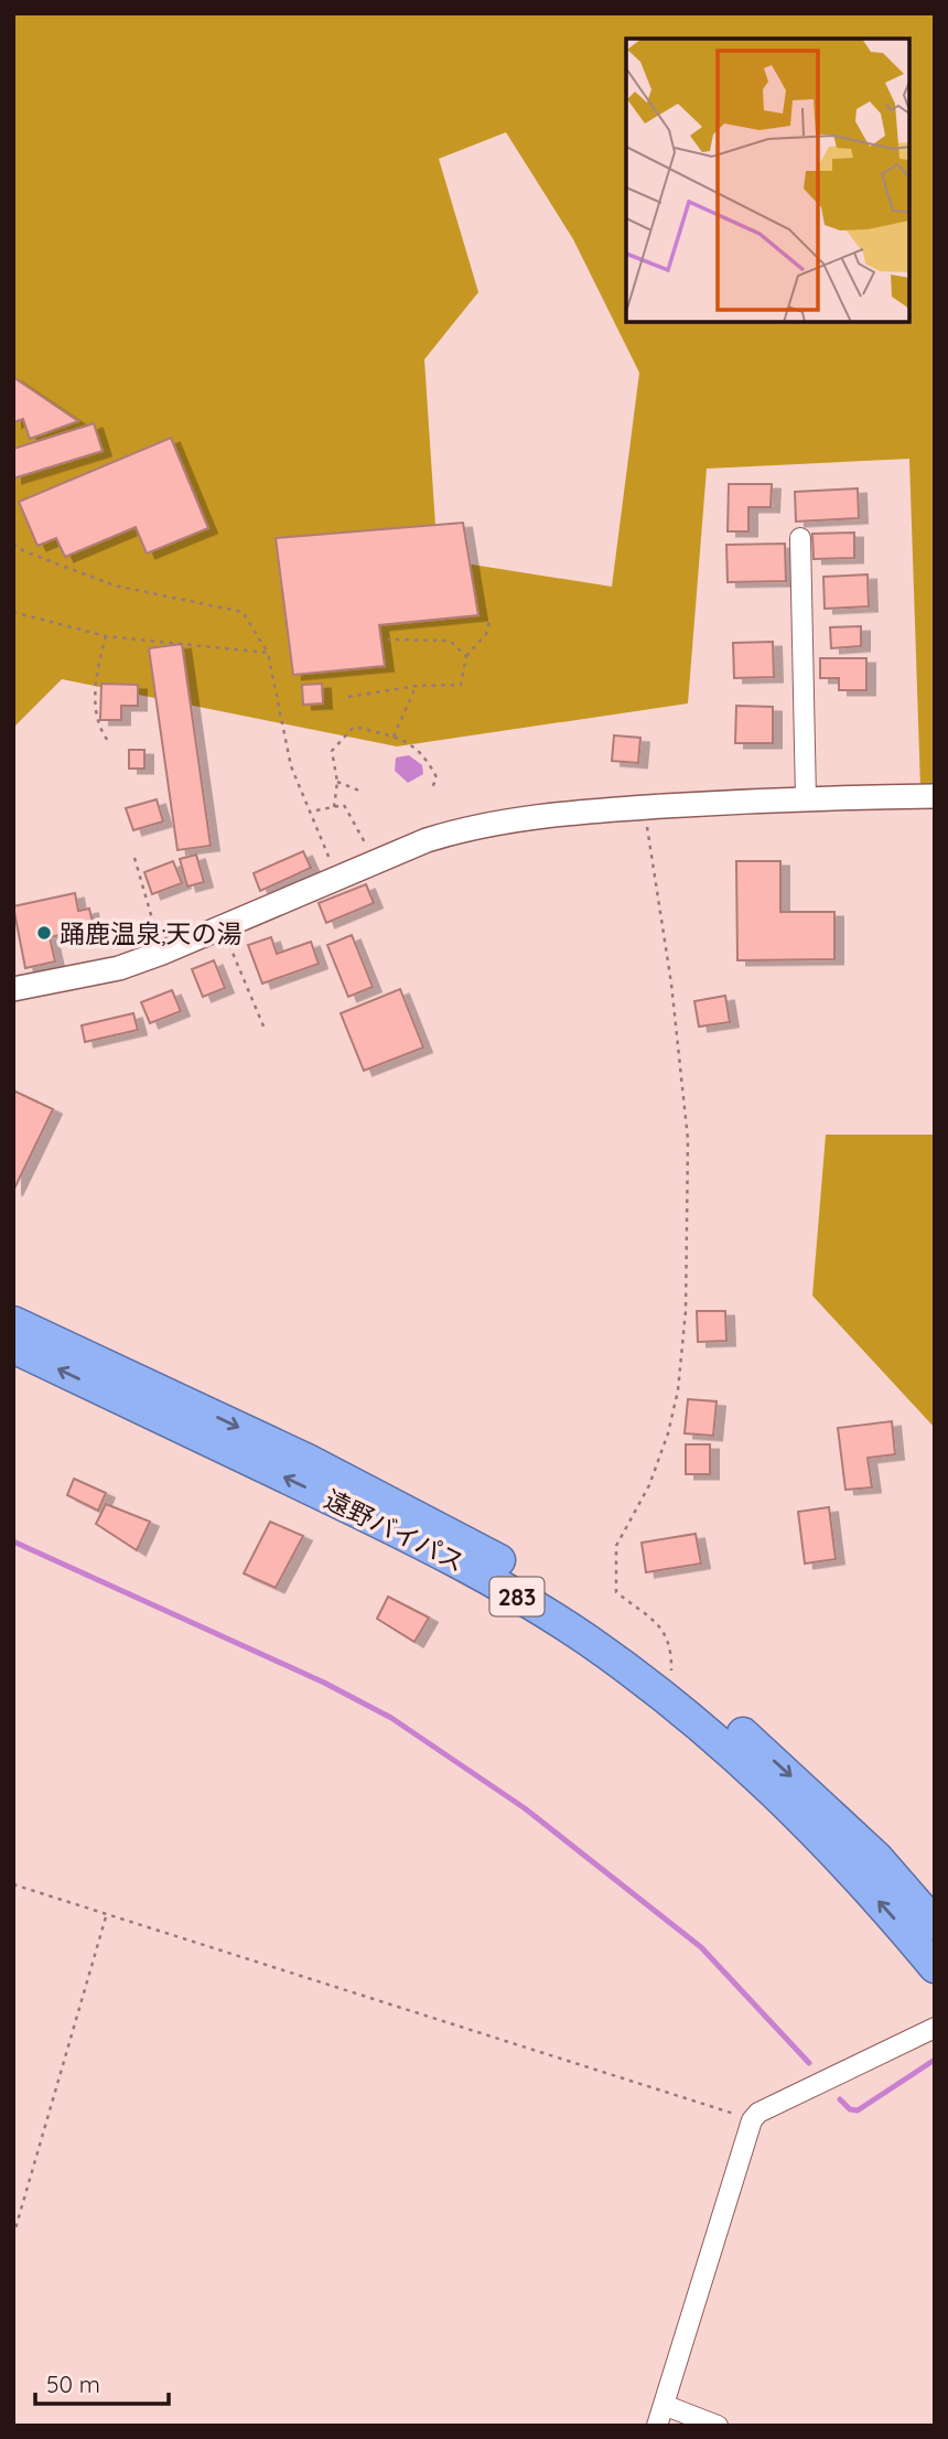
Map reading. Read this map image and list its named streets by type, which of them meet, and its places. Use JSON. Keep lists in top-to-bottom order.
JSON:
{
  "streets": {
    "highway": ["遠野バイパス", "283"]
  },
  "places": ["踊鹿温泉;天の湯"],
  "scale_bar": "50 m"
}
